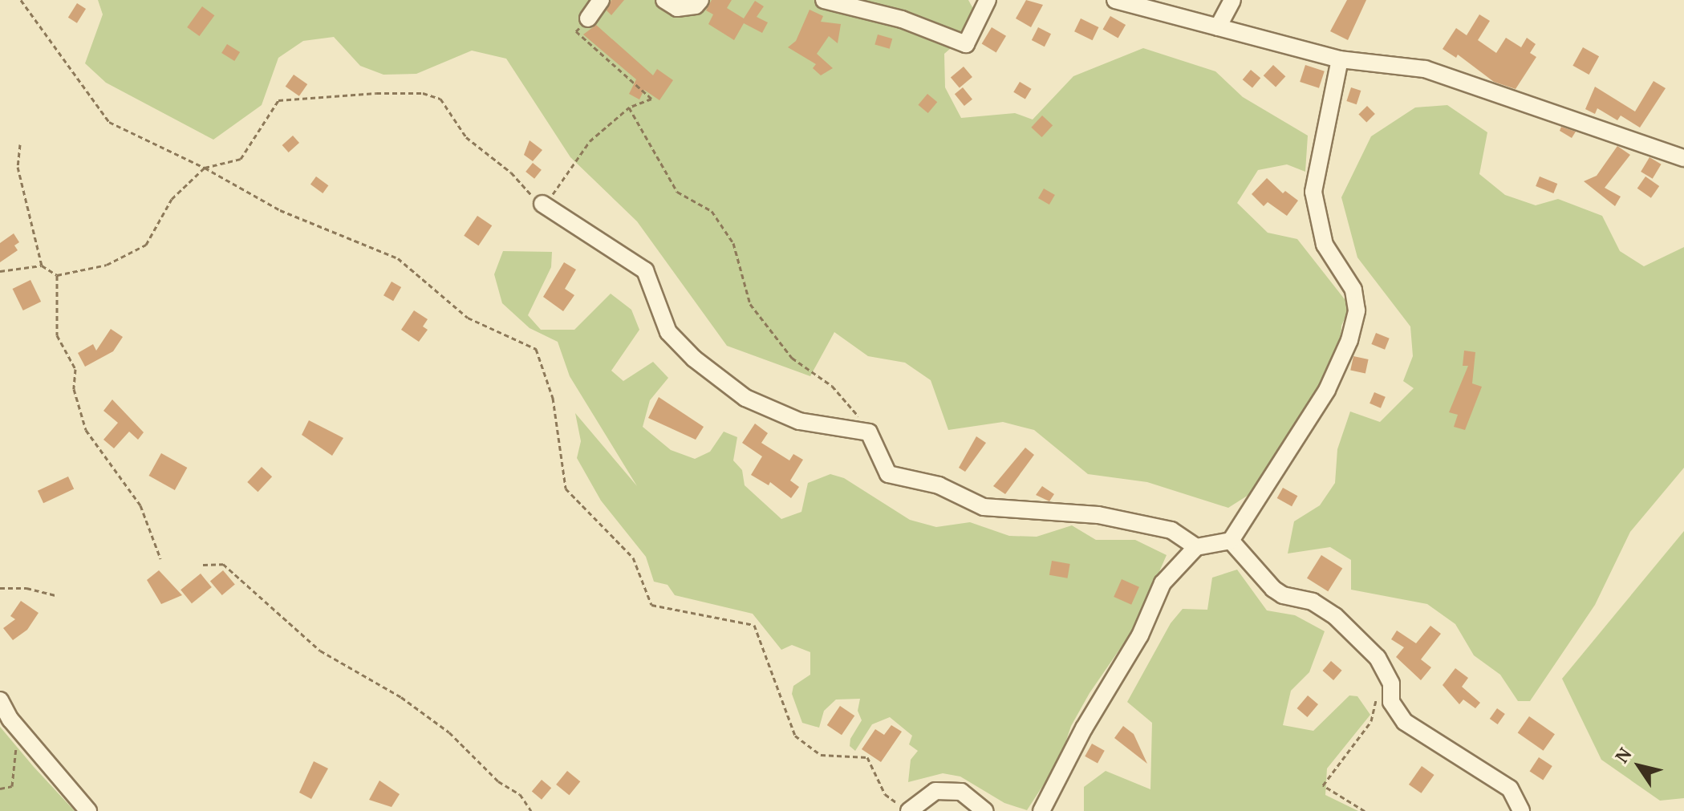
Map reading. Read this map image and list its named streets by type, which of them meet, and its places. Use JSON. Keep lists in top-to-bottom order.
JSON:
{
  "north": "top left"
}
